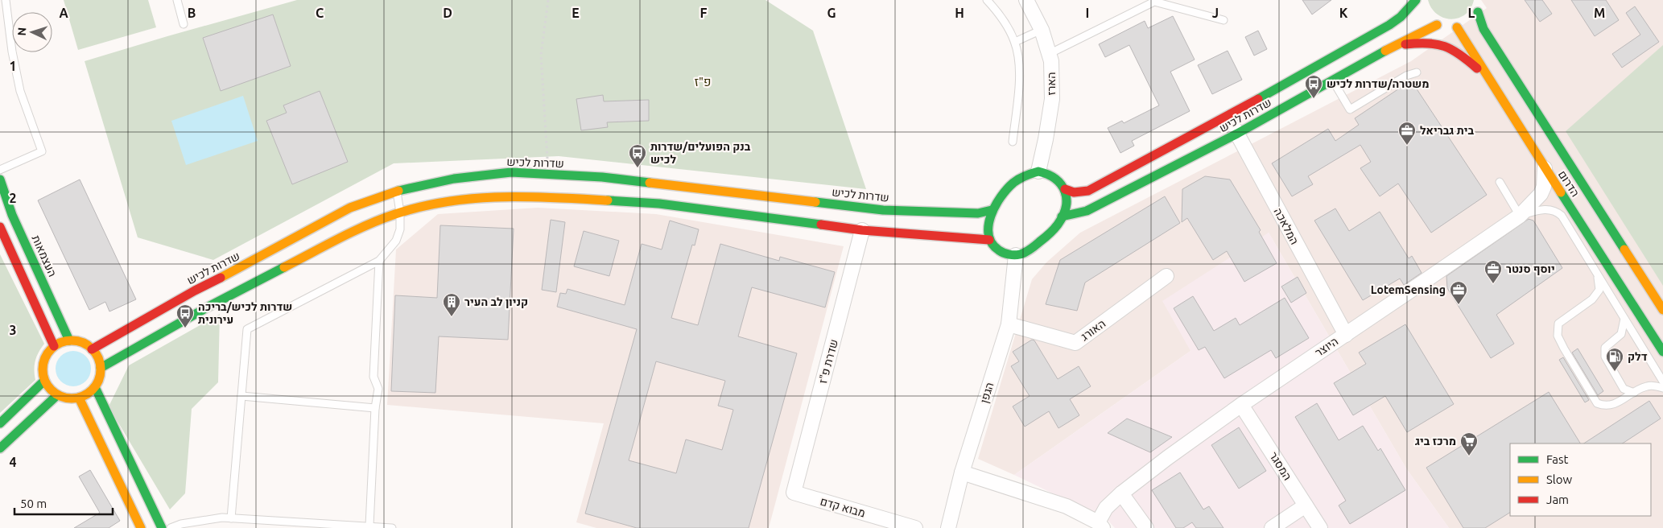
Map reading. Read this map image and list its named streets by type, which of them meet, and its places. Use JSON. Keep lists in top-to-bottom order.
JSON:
{
  "streets": {
    "main road": ["שדרות לכיש", "הדרום", "העצמאות"],
    "street": [
      "הארז",
      "המלאכה",
      "האורג",
      "היוצר",
      "שדרת פ\"ז",
      "הגפן",
      "המסגר",
      "מבוא קדם"
    ]
  },
  "crossings": [
    ["הארז", "שדרות לכיש"],
    ["הארז", "הגפן"],
    ["שדרות לכיש", "המלאכה"],
    ["שדרות לכיש", "העצמאות"],
    ["שדרות לכיש", "הגפן"],
    ["הדרום", "היוצר"],
    ["המלאכה", "היוצר"],
    ["האורג", "הגפן"],
    ["היוצר", "המסגר"],
    ["שדרת פ\"ז", "מבוא קדם"]
  ],
  "districts": ["פ\"ז"],
  "places": {
    "bus stop": ["משטרה/שדרות לכיש", "בנק הפועלים/שדרות לכיש", "שדרות לכיש/בריכה עירונית"],
    "office": ["בית גבריאל", "יוסף סנטר", "LotemSensing"],
    "building": ["קניון לב העיר"],
    "fuel station": ["דלק"],
    "supermarket": ["מרכז ביג"]
  },
  "legend": ["Fast", "Slow", "Jam"],
  "scale_bar": "50 m",
  "north": "left",
  "grid": {
    "columns": [
      "A",
      "B",
      "C",
      "D",
      "E",
      "F",
      "G",
      "H",
      "I",
      "J",
      "K",
      "L",
      "M"
    ],
    "rows": [
      "1",
      "2",
      "3",
      "4"
    ]
  }
}
